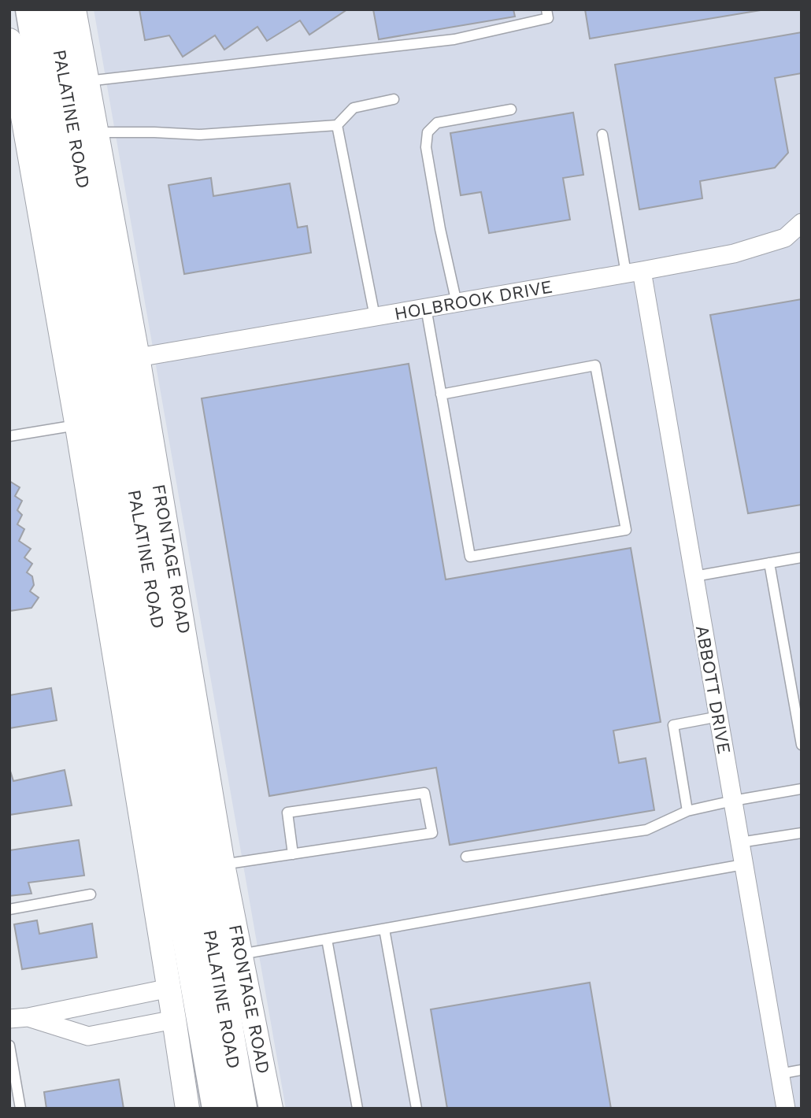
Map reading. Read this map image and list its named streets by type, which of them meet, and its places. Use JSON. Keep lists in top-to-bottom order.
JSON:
{
  "streets": {
    "highway": ["PALATINE ROAD"],
    "street": ["HOLBROOK DRIVE", "FRONTAGE ROAD", "ABBOTT DRIVE"]
  },
  "crossings": [
    ["HOLBROOK DRIVE", "FRONTAGE ROAD"],
    ["HOLBROOK DRIVE", "ABBOTT DRIVE"]
  ]
}
